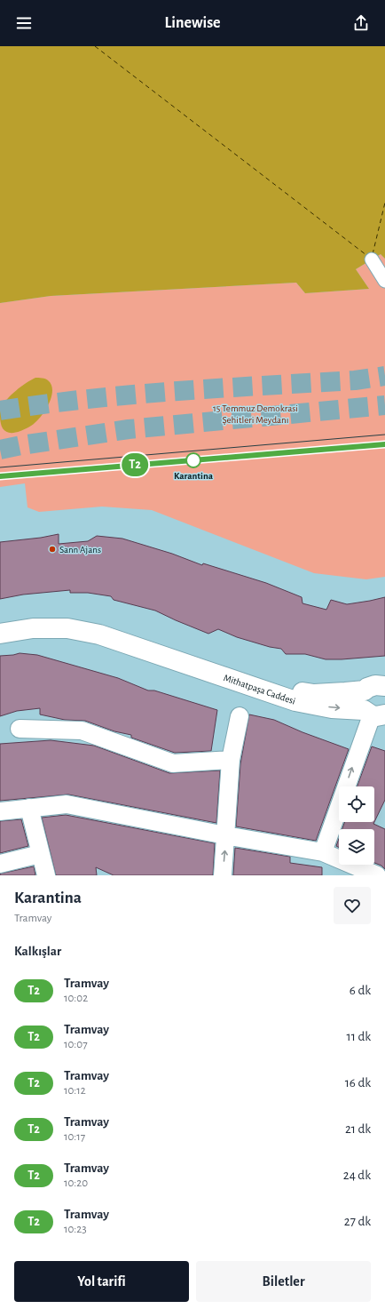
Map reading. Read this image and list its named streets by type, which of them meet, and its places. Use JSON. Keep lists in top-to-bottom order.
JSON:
{
  "streets": {
    "main road": ["Mithatpaşa Caddesi"]
  },
  "parks": ["15 Temmuz Demokrasi Şehitleri Meydanı"],
  "places": ["Karantina", "Sann Ajans"],
  "lines": ["tram line T2"],
  "page": {
    "header": "Linewise",
    "on_map": "T2",
    "heading": [
      ["Karantina", "Tramvay"],
      "Kalkışlar"
    ],
    "list": [
      {
        "mark": "T2",
        "name": "Tramvay",
        "note": "10:02",
        "value": "6 dk"
      },
      {
        "mark": "T2",
        "name": "Tramvay",
        "note": "10:07",
        "value": "11 dk"
      },
      {
        "mark": "T2",
        "name": "Tramvay",
        "note": "10:12",
        "value": "16 dk"
      },
      {
        "mark": "T2",
        "name": "Tramvay",
        "note": "10:17",
        "value": "21 dk"
      },
      {
        "mark": "T2",
        "name": "Tramvay",
        "note": "10:20",
        "value": "24 dk"
      },
      {
        "mark": "T2",
        "name": "Tramvay",
        "note": "10:23",
        "value": "27 dk"
      }
    ],
    "buttons": ["Yol tarifi", "Biletler"]
  }
}
